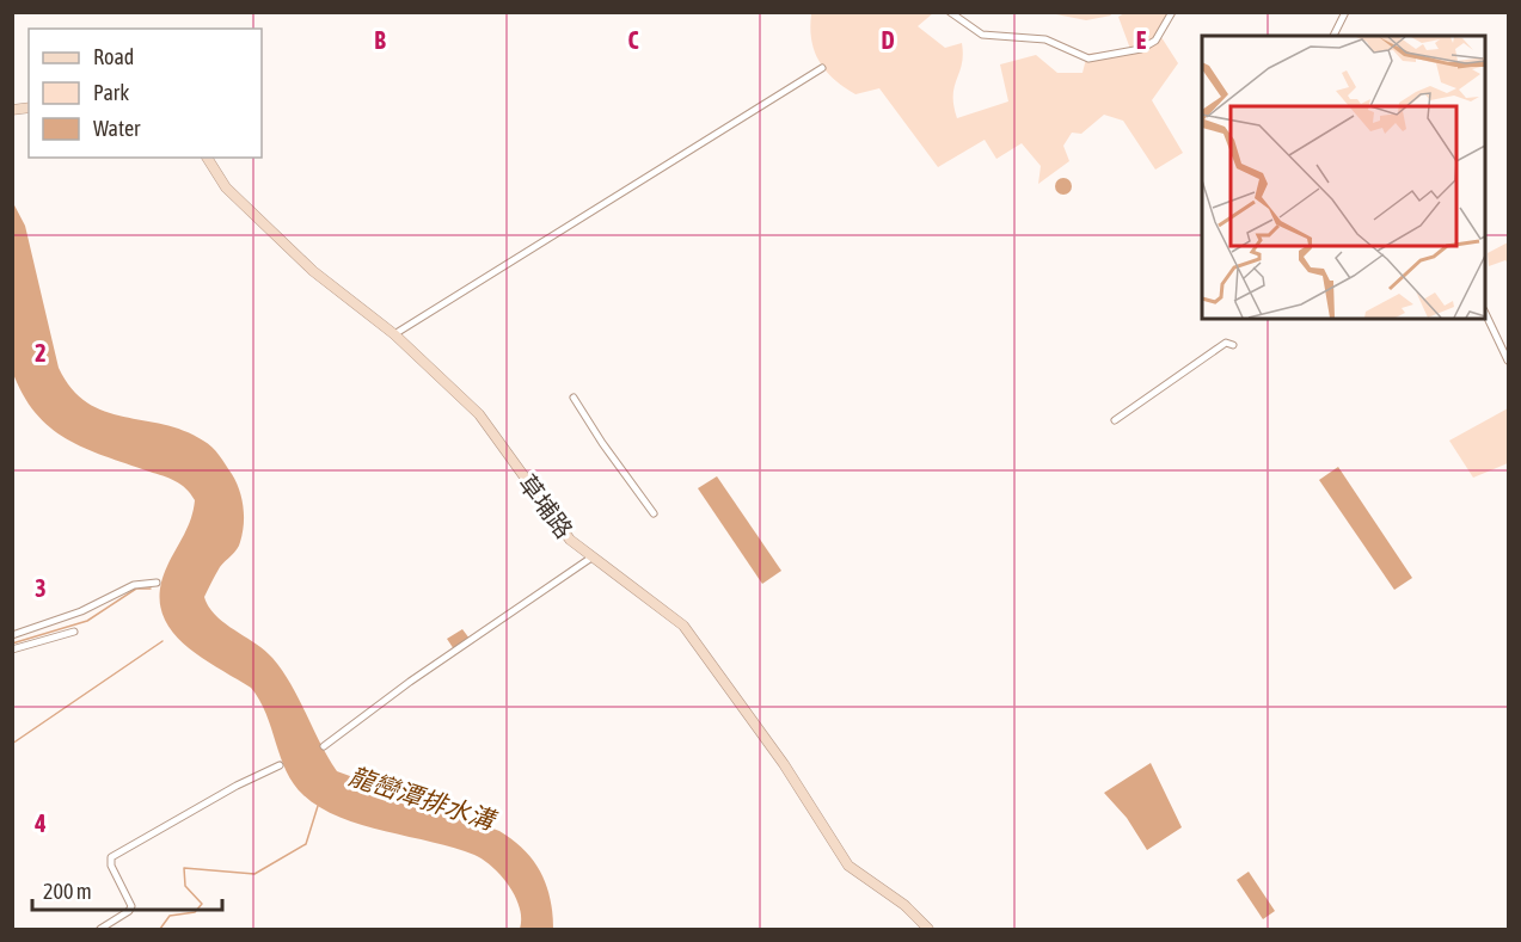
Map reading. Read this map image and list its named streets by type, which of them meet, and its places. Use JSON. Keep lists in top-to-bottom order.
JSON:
{
  "streets": {
    "street": ["草埔路"]
  },
  "water": ["龍巒潭排水溝"],
  "legend": ["Road", "Park", "Water"],
  "scale_bar": "200 m",
  "grid": {
    "columns": [
      "B",
      "C",
      "D",
      "E"
    ],
    "rows": ["2", "3", "4"]
  }
}
